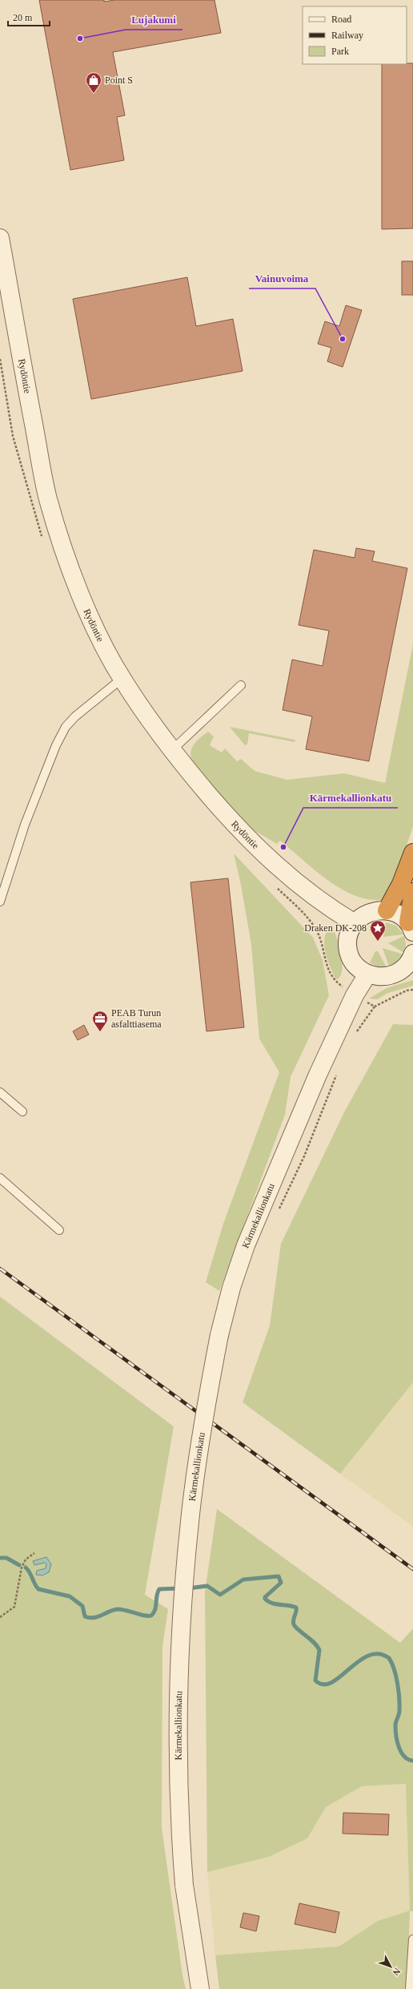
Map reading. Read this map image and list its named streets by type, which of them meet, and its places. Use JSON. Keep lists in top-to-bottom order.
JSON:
{
  "streets": {
    "street": ["Rydöntie", "Kärmekallionkatu"]
  },
  "places": {
    "other": ["Lujakumi", "Vainuvoima", "Kärmekallionkatu"],
    "shop": ["Point S"],
    "place": ["Draken DK-208"],
    "office": ["PEAB Turun asfalttiasema"]
  },
  "legend": ["Road", "Railway", "Park"],
  "scale_bar": "20 m",
  "north": "bottom right"
}
